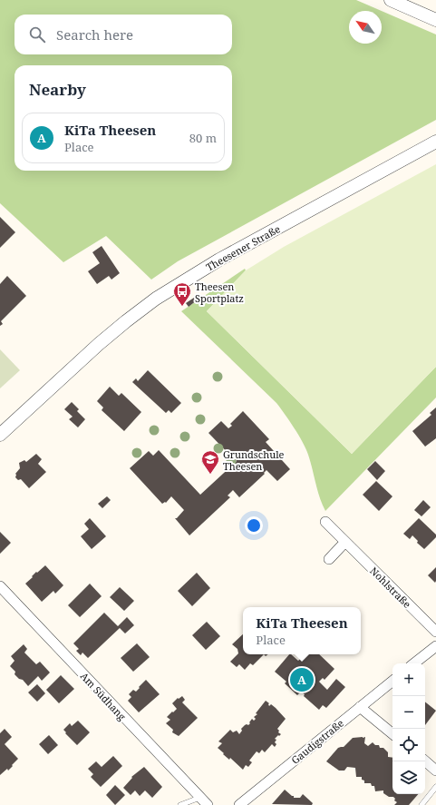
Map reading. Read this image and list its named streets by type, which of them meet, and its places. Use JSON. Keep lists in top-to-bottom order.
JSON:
{
  "streets": {
    "street": [
      "Theesener Straße",
      "Nohlstraße",
      "Am Südhang",
      "Gaudigstraße"
    ]
  },
  "places": {
    "bus stop": ["Theesen Sportplatz"],
    "school or university": ["Grundschule Theesen"]
  },
  "north": "top left",
  "page": {
    "search": "Search here",
    "heading": "Nearby",
    "list": [
      {
        "mark": "A",
        "name": "KiTa Theesen",
        "note": "Place",
        "value": "80 m"
      }
    ],
    "popup": ["KiTa Theesen", "Place"],
    "map_buttons": ["+", "−"],
    "pins": "A"
  }
}
